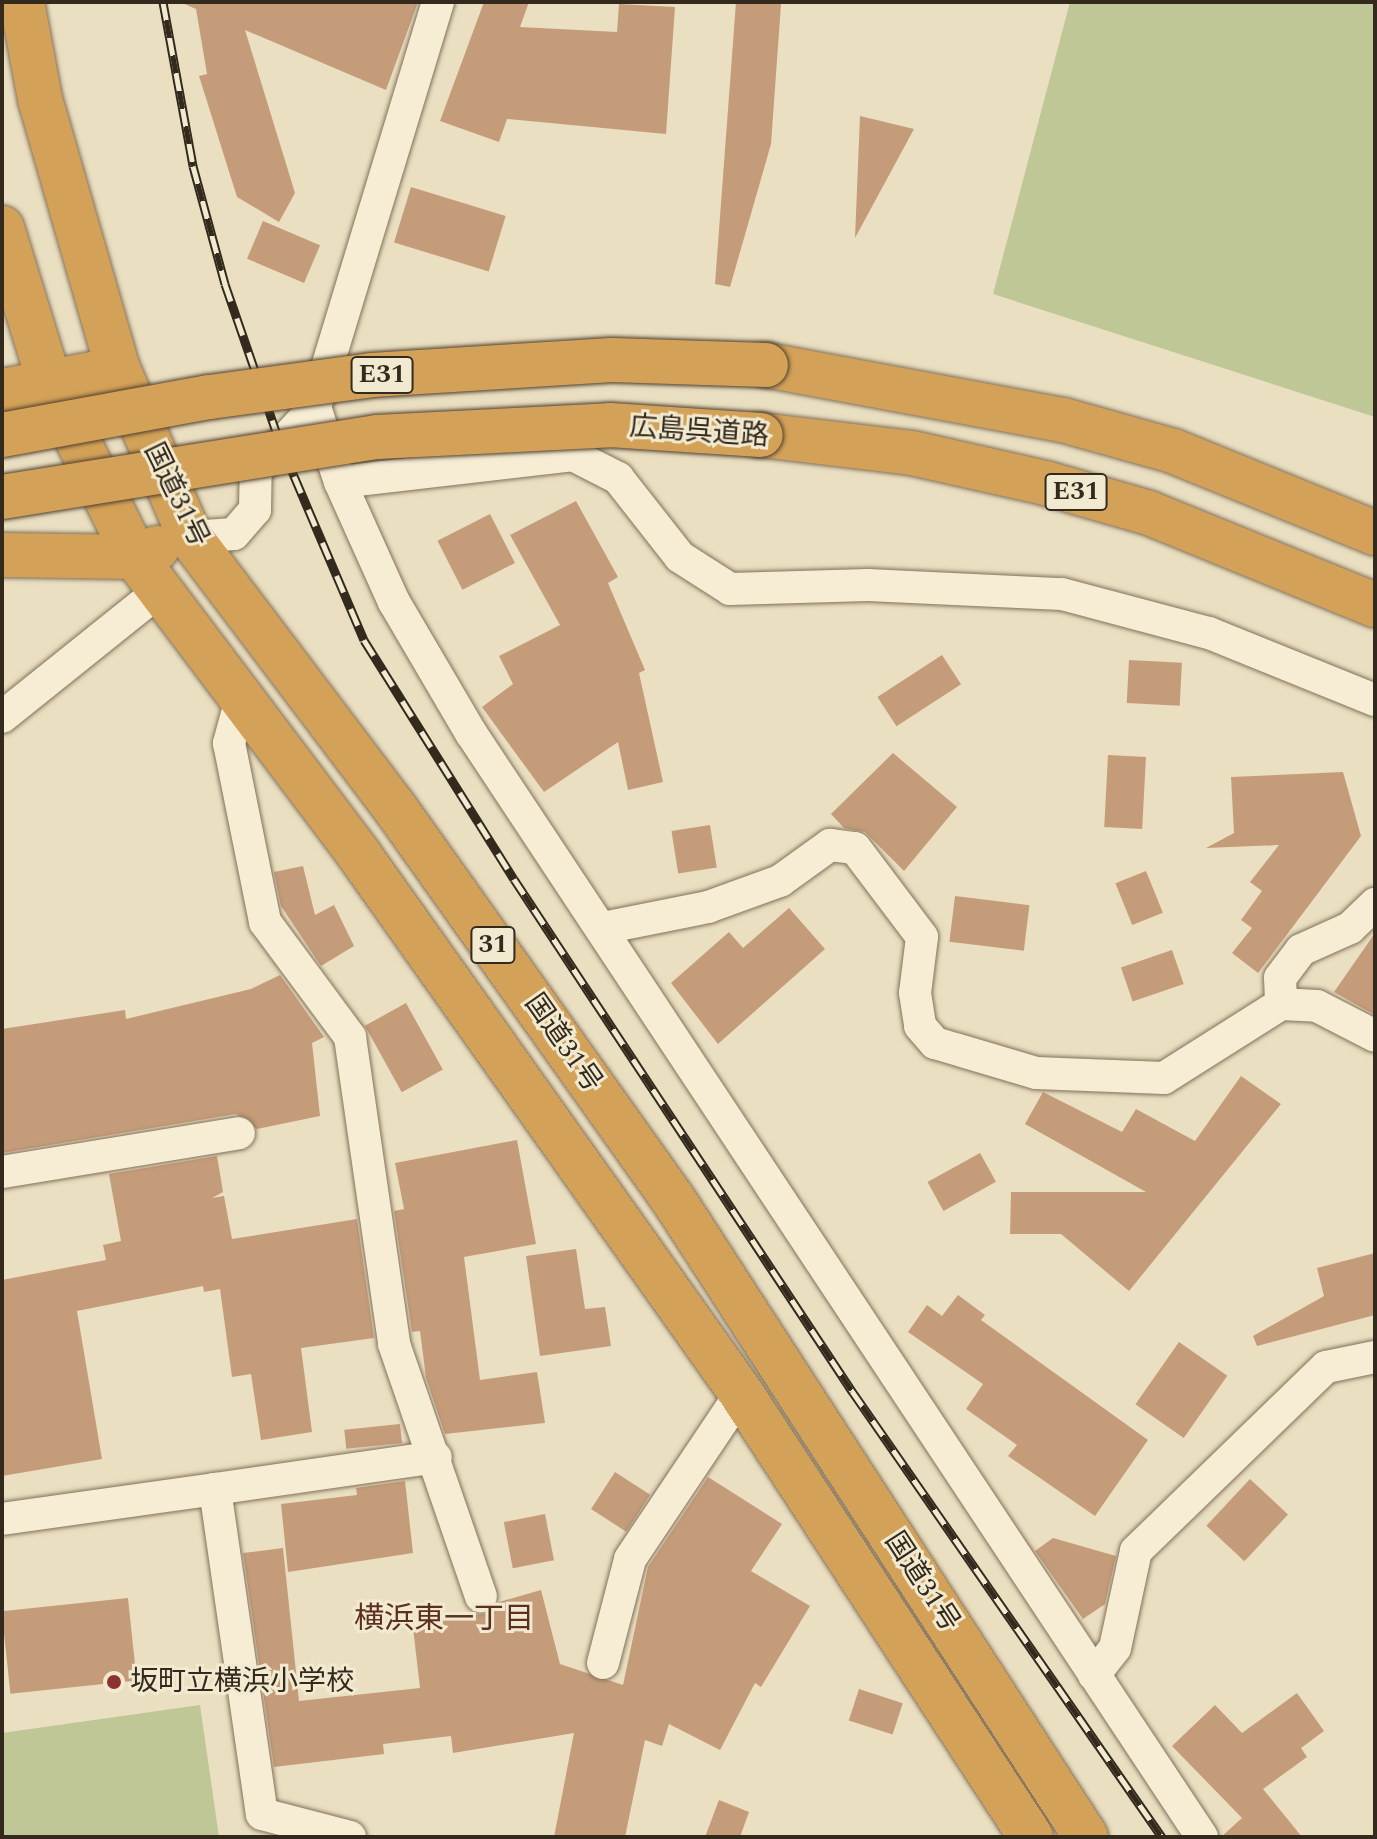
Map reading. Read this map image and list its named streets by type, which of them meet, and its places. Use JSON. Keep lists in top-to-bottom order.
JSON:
{
  "streets": {
    "highway": [
      "E31",
      "広島呉道路",
      "国道31号",
      "31"
    ]
  },
  "districts": ["横浜東一丁目"],
  "places": ["坂町立横浜小学校"]
}
